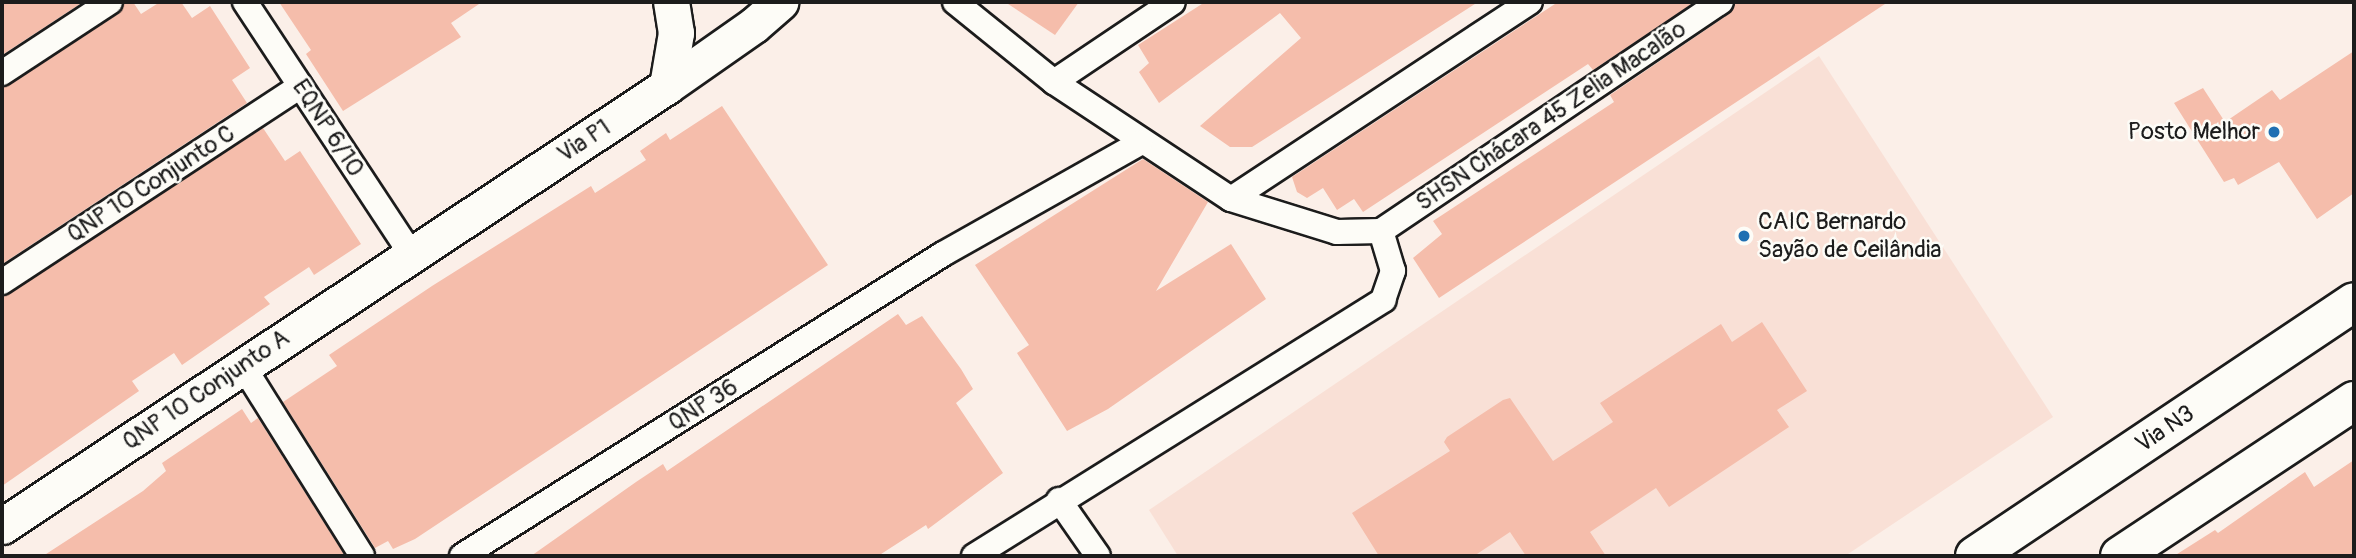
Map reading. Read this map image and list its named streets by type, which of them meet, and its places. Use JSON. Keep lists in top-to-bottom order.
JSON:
{
  "streets": {
    "main road": ["Via N3"],
    "street": [
      "SHSN Chácara 45 Zelia Macalão",
      "EQNP 6/10",
      "Via P1",
      "QNP 10 Conjunto C",
      "QNP 10 Conjunto A",
      "QNP 36"
    ]
  },
  "crossings": [
    ["EQNP 6/10", "Via P1"],
    ["EQNP 6/10", "QNP 10 Conjunto C"],
    ["EQNP 6/10", "QNP 10 Conjunto A"],
    ["Via P1", "QNP 10 Conjunto A"]
  ],
  "places": ["Posto Melhor", "CAIC Bernardo Sayão de Ceilândia"]
}
